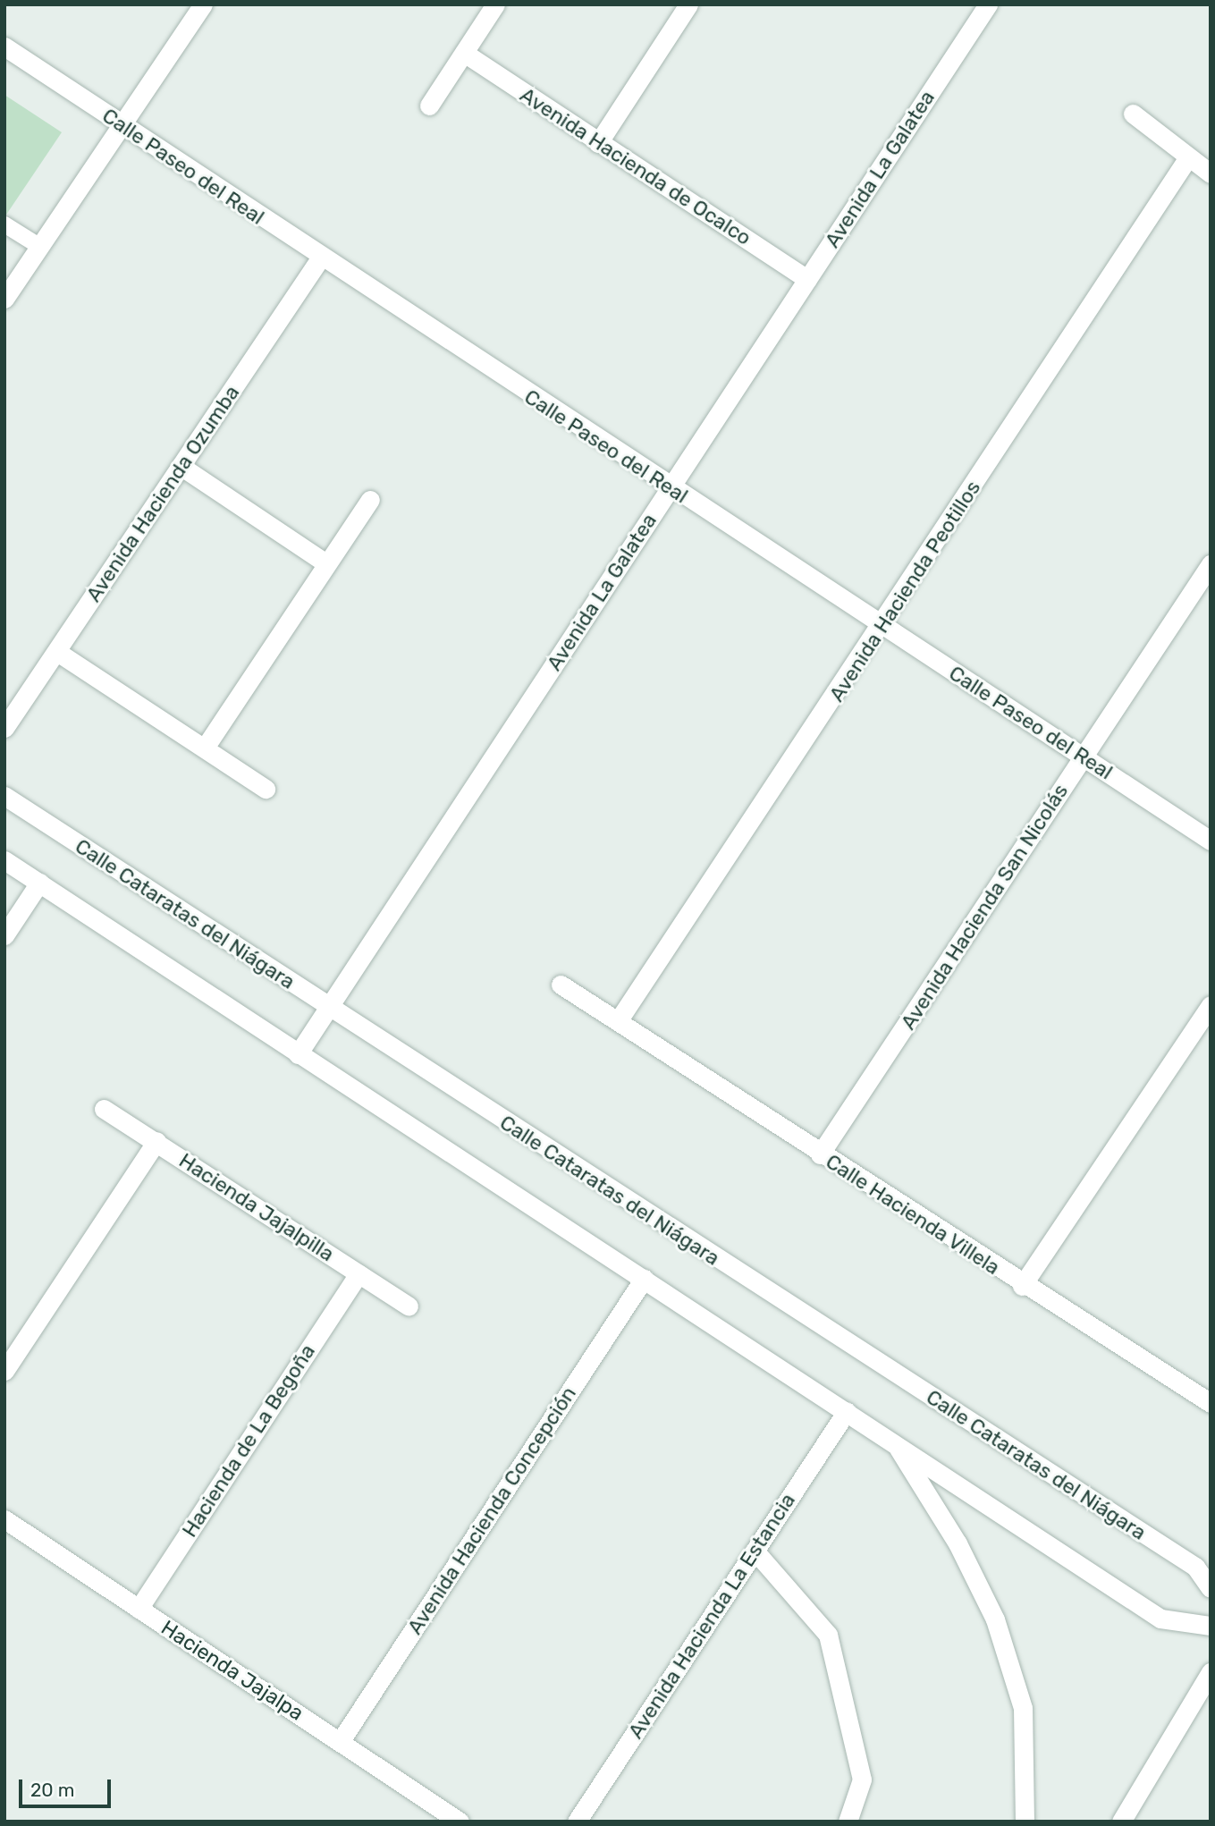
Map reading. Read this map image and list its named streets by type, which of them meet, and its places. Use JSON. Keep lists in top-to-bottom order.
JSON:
{
  "streets": {
    "street": [
      "Calle Paseo del Real",
      "Avenida Hacienda de Ocalco",
      "Avenida La Galatea",
      "Avenida Hacienda Ozumba",
      "Avenida Hacienda Peotillos",
      "Avenida Hacienda San Nicolás",
      "Calle Cataratas del Niágara",
      "Hacienda Jajalpilla",
      "Calle Hacienda Villela",
      "Hacienda de La Begoña",
      "Avenida Hacienda Concepción",
      "Avenida Hacienda La Estancia",
      "Hacienda Jajalpa"
    ]
  },
  "crossings": [
    ["Calle Paseo del Real", "Avenida La Galatea"],
    ["Calle Paseo del Real", "Avenida Hacienda Ozumba"],
    ["Calle Paseo del Real", "Avenida Hacienda Peotillos"],
    ["Calle Paseo del Real", "Avenida Hacienda San Nicolás"],
    ["Avenida Hacienda de Ocalco", "Avenida La Galatea"],
    ["Avenida La Galatea", "Calle Cataratas del Niágara"],
    ["Avenida Hacienda Peotillos", "Calle Hacienda Villela"],
    ["Avenida Hacienda San Nicolás", "Calle Hacienda Villela"],
    ["Hacienda Jajalpilla", "Hacienda de La Begoña"],
    ["Hacienda de La Begoña", "Hacienda Jajalpa"],
    ["Avenida Hacienda Concepción", "Hacienda Jajalpa"]
  ],
  "scale_bar": "20 m"
}
